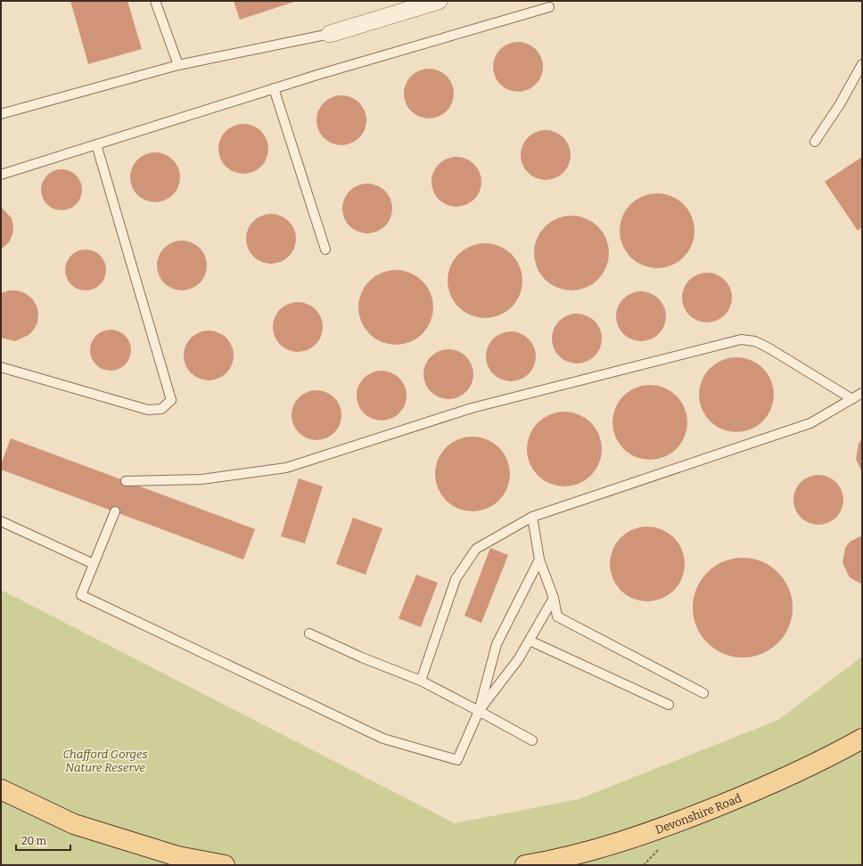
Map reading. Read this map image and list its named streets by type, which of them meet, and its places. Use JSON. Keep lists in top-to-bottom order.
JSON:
{
  "streets": {
    "main road": ["Devonshire Road"]
  },
  "parks": ["Chafford Gorges Nature Reserve"],
  "scale_bar": "20 m"
}
